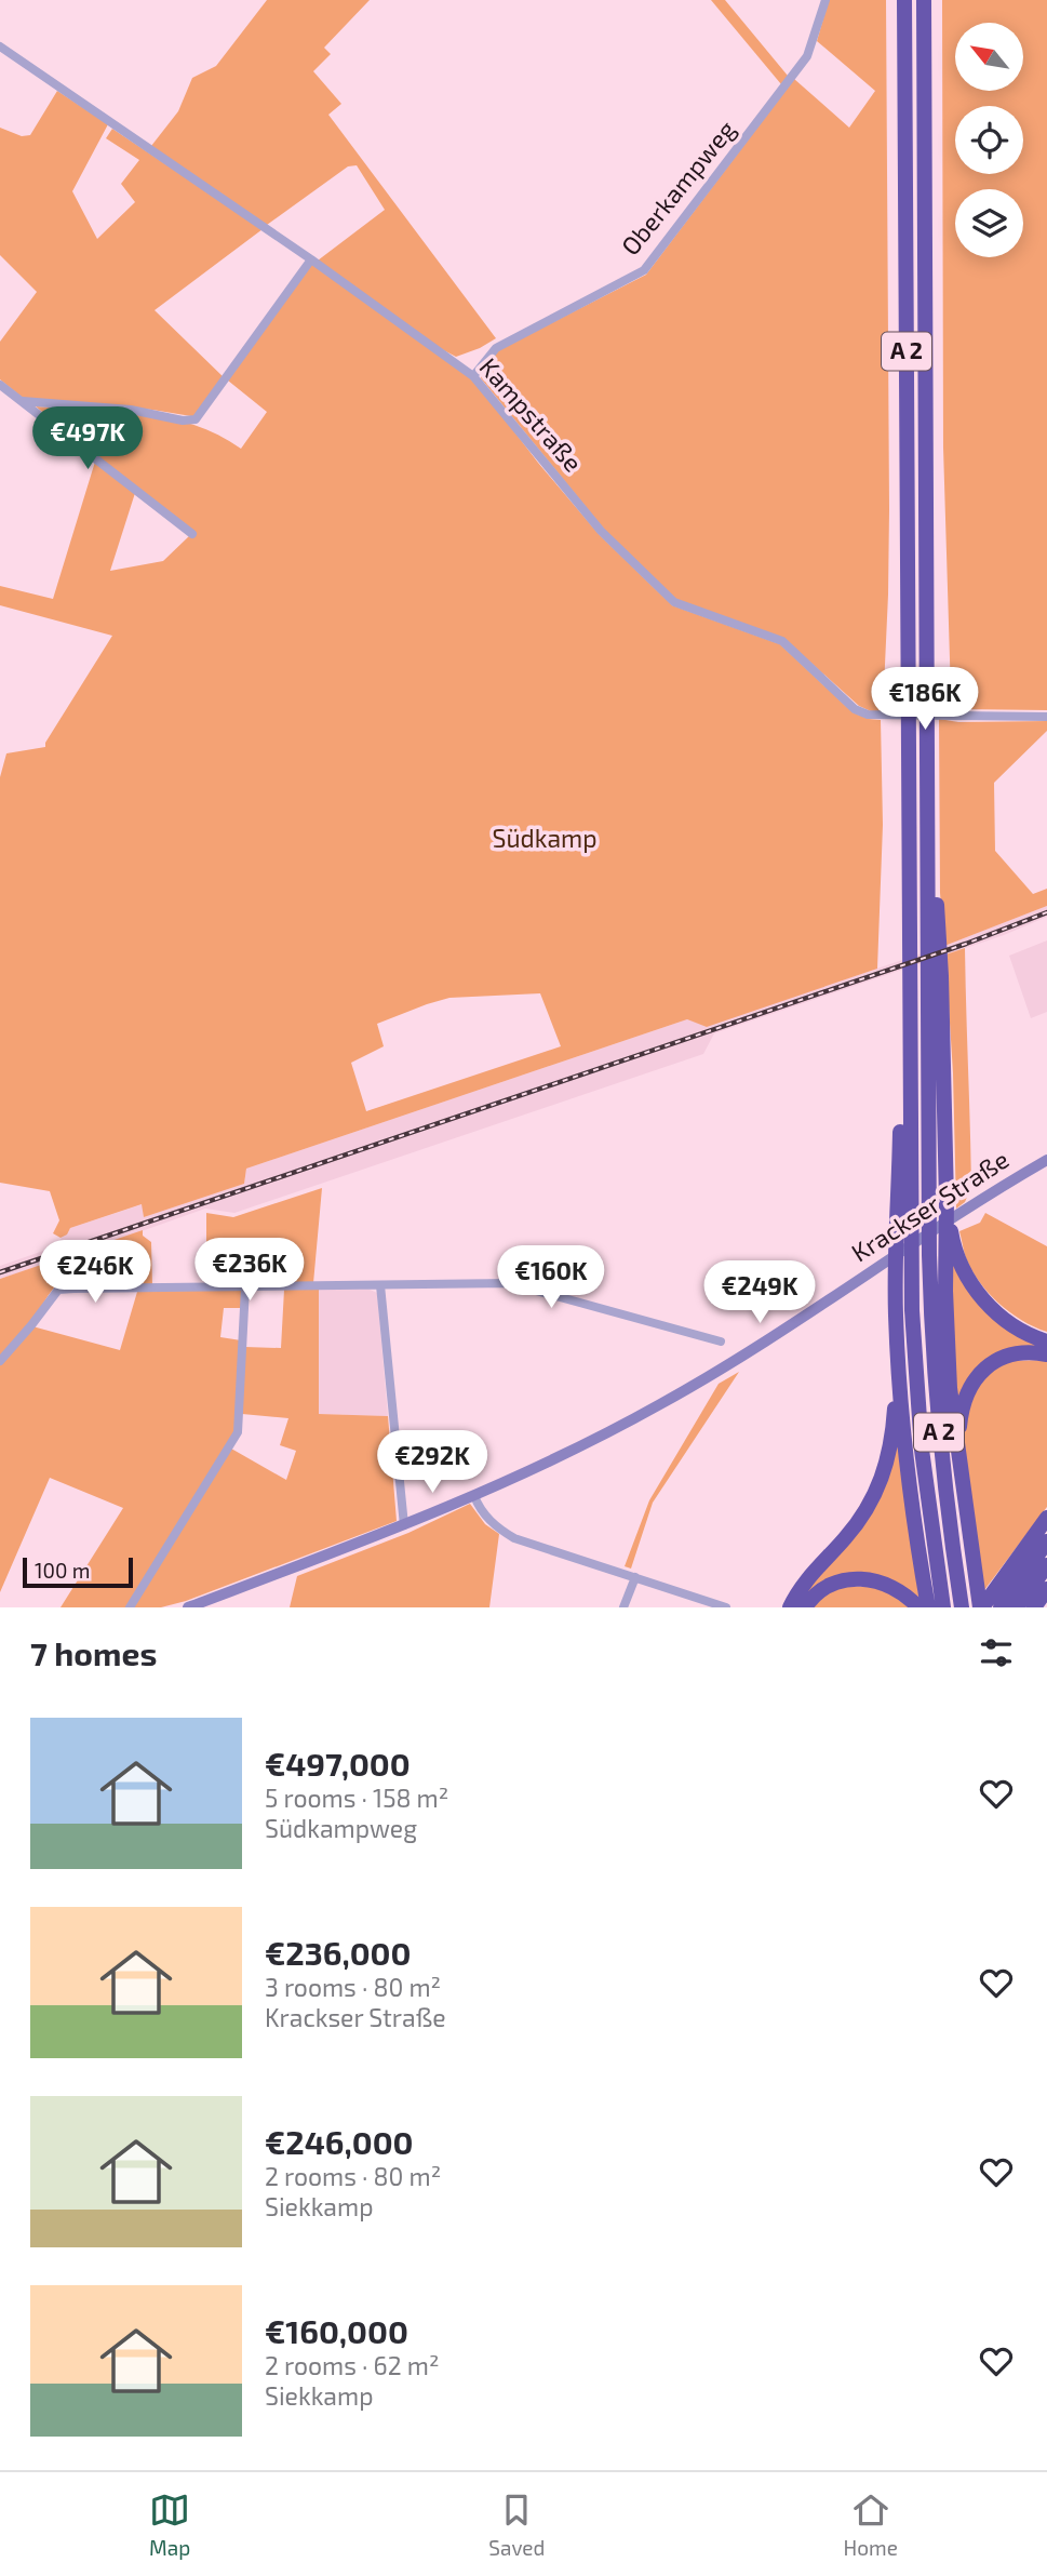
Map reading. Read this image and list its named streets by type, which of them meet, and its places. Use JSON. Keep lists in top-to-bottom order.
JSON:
{
  "streets": {
    "highway": ["A 2"],
    "street": ["Oberkampweg", "Kampstraße", "Krackser Straße"]
  },
  "crossings": [
    ["Oberkampweg", "Kampstraße"]
  ],
  "parks": ["Südkamp"],
  "scale_bar": "100 m",
  "north": "top left",
  "page": {
    "price": [
      "€497K",
      "€186K",
      "€236K",
      "€246K",
      "€160K",
      "€249K",
      "€292K"
    ],
    "scale": "100 m",
    "heading": "7 homes",
    "list": [
      {
        "name": "€497,000",
        "note": "5 rooms · 158 m² · Südkampweg"
      },
      {
        "name": "€236,000",
        "note": "3 rooms · 80 m² · Krackser Straße"
      },
      {
        "name": "€246,000",
        "note": "2 rooms · 80 m² · Siekkamp"
      },
      {
        "name": "€160,000",
        "note": "2 rooms · 62 m² · Siekkamp"
      }
    ],
    "tabs": ["Map", "Saved", "Home"]
  }
}
